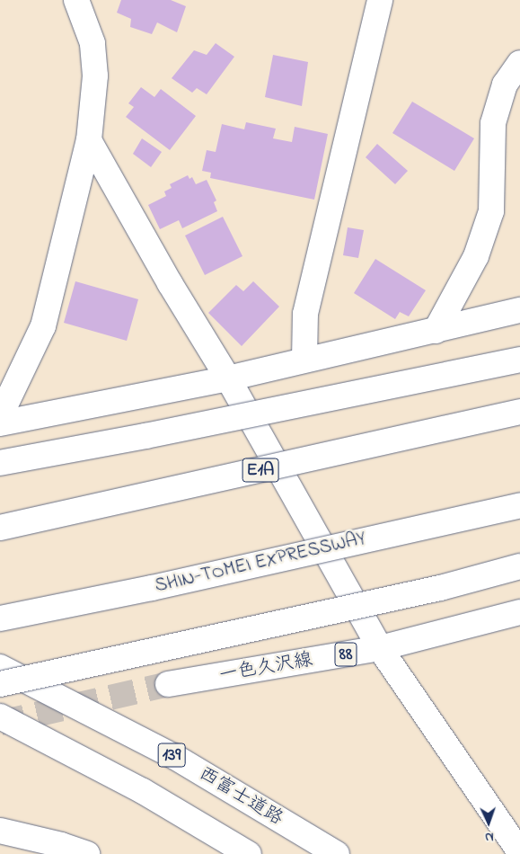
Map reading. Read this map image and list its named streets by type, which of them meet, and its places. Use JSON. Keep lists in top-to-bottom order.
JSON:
{
  "streets": {
    "main road": [
      "E1A",
      "SHIN-TOMEI EXPRESSWAY",
      "88",
      "一色久沢線",
      "139",
      "西富士道路"
    ]
  },
  "north": "bottom"
}
